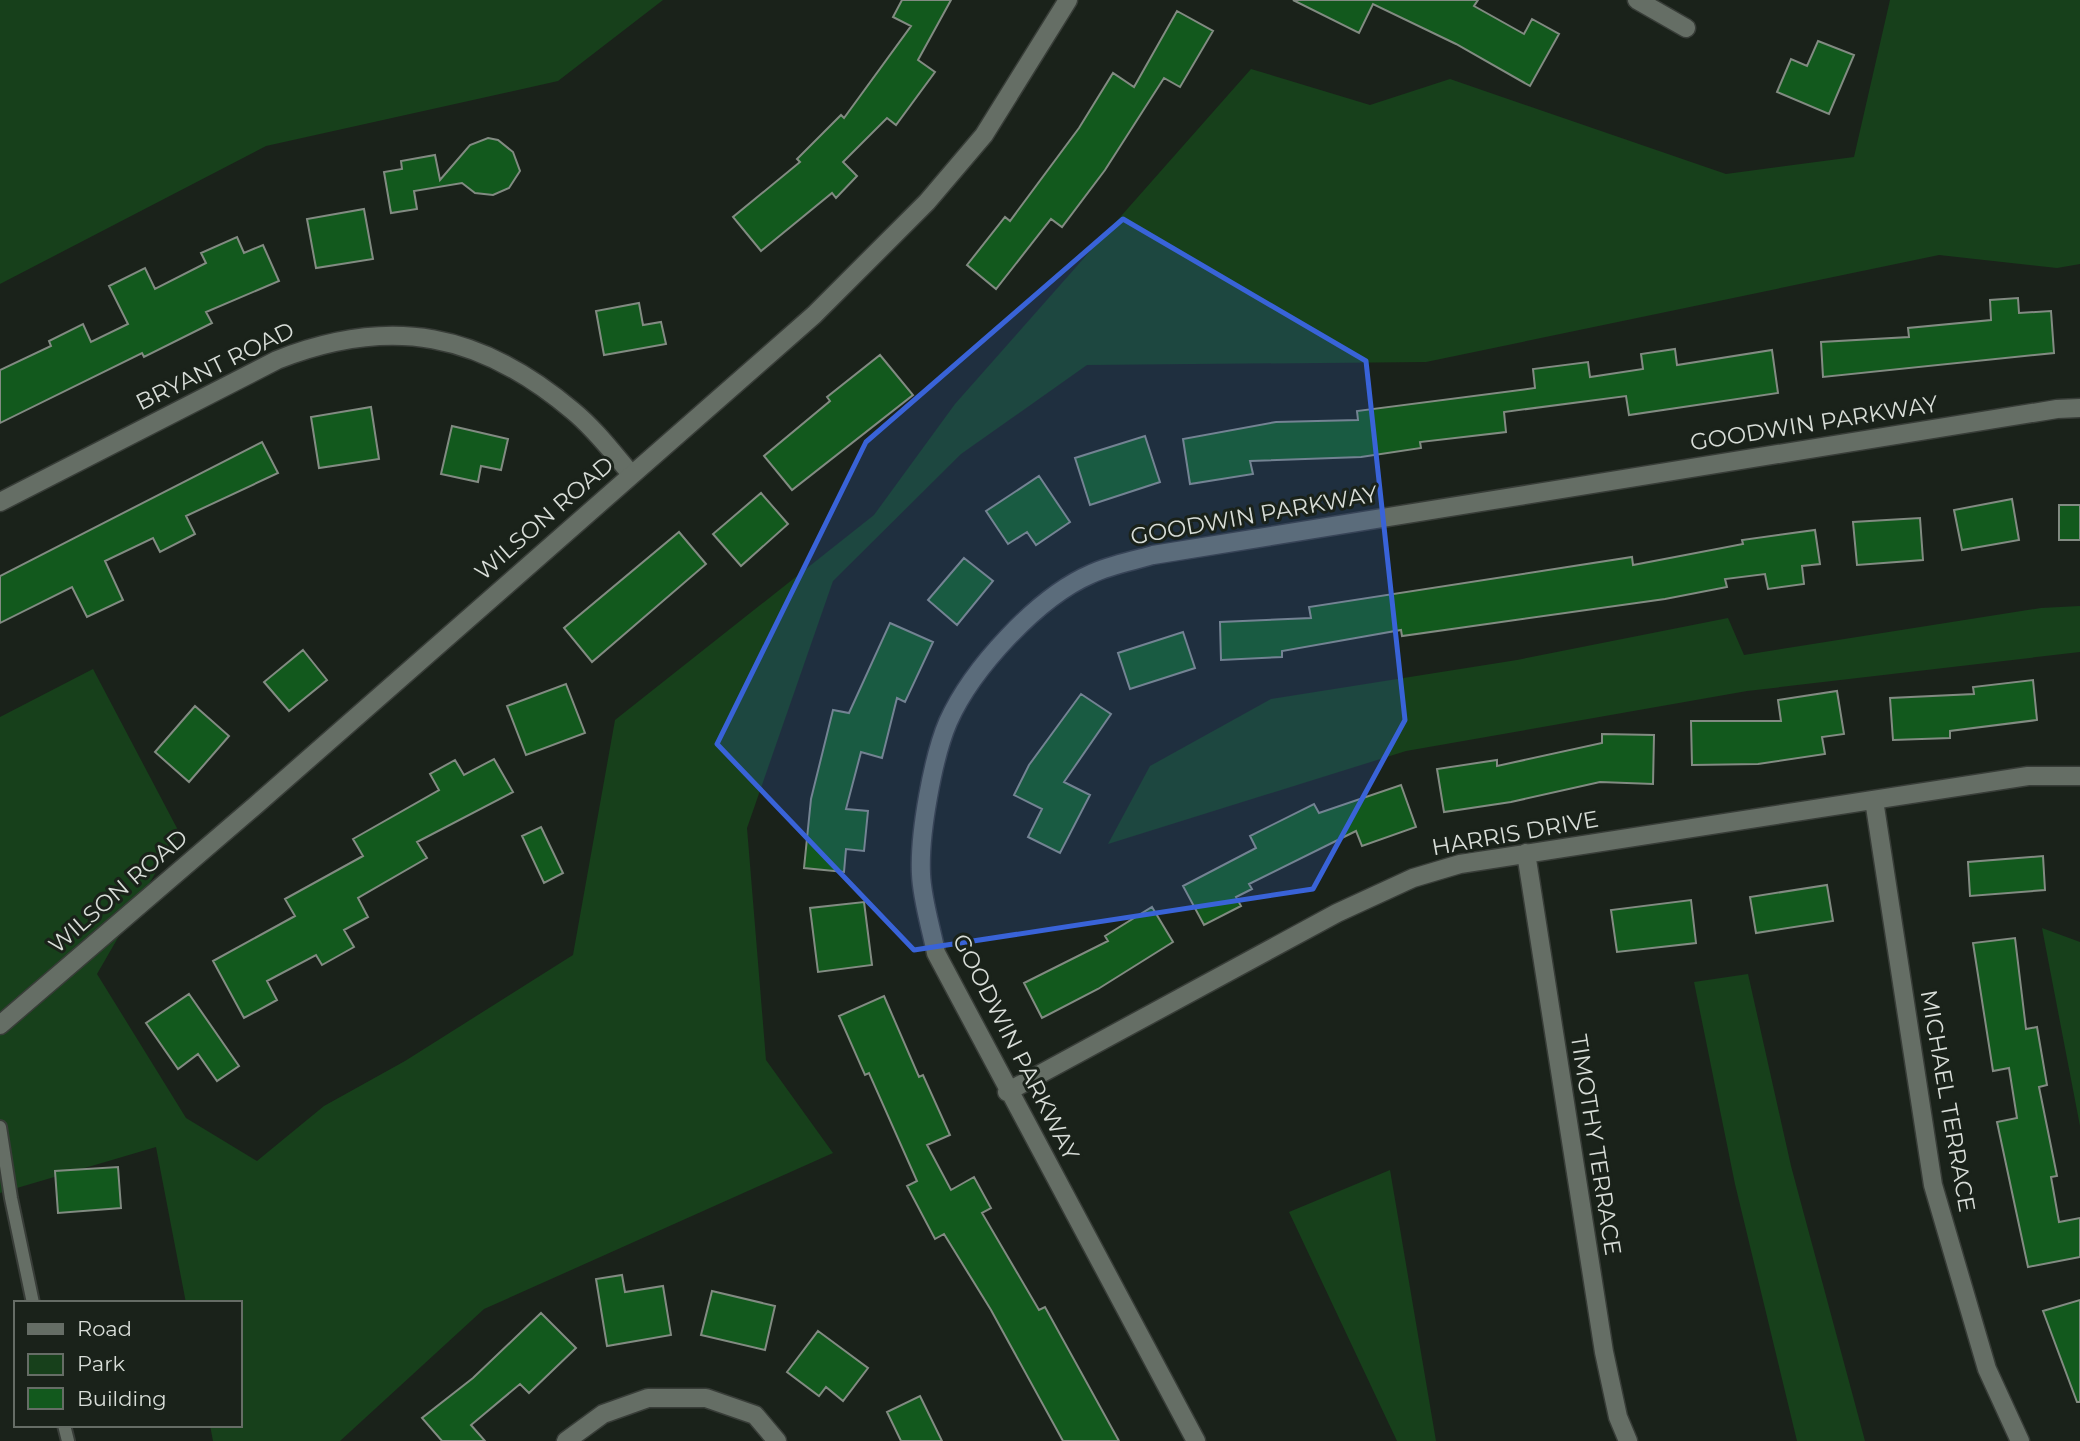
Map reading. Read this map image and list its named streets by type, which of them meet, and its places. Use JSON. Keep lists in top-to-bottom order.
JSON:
{
  "streets": {
    "street": [
      "BRYANT ROAD",
      "GOODWIN PARKWAY",
      "WILSON ROAD",
      "HARRIS DRIVE",
      "MICHAEL TERRACE",
      "TIMOTHY TERRACE"
    ]
  },
  "crossings": [
    ["BRYANT ROAD", "WILSON ROAD"],
    ["GOODWIN PARKWAY", "HARRIS DRIVE"],
    ["HARRIS DRIVE", "MICHAEL TERRACE"],
    ["HARRIS DRIVE", "TIMOTHY TERRACE"]
  ],
  "legend": ["Road", "Park", "Building"]
}
